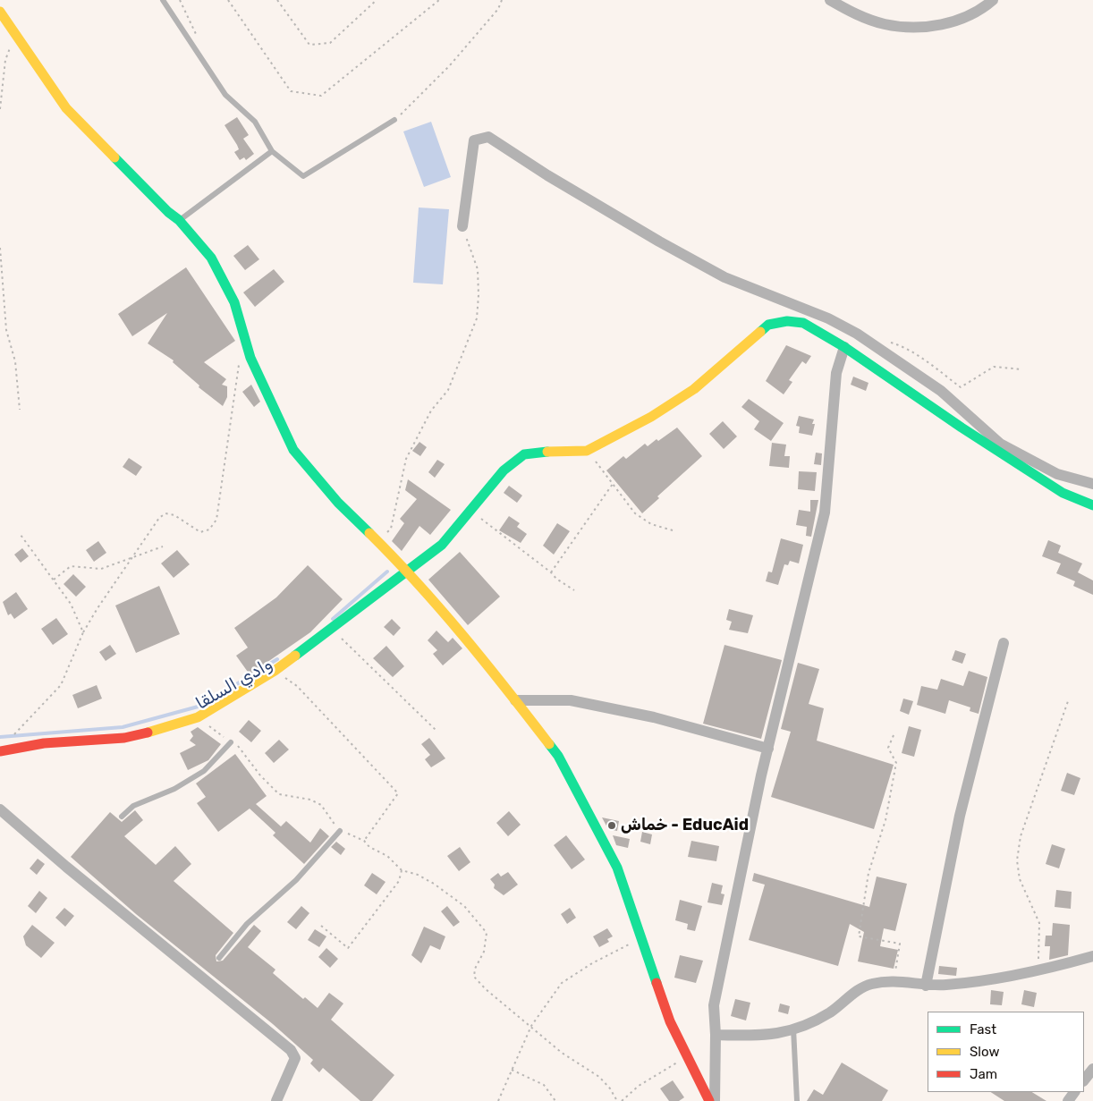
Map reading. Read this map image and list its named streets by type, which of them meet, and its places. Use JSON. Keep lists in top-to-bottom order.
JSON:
{
  "water": ["وادي السلقا"],
  "places": ["خماش - EducAid"],
  "legend": ["Fast", "Slow", "Jam"]
}
